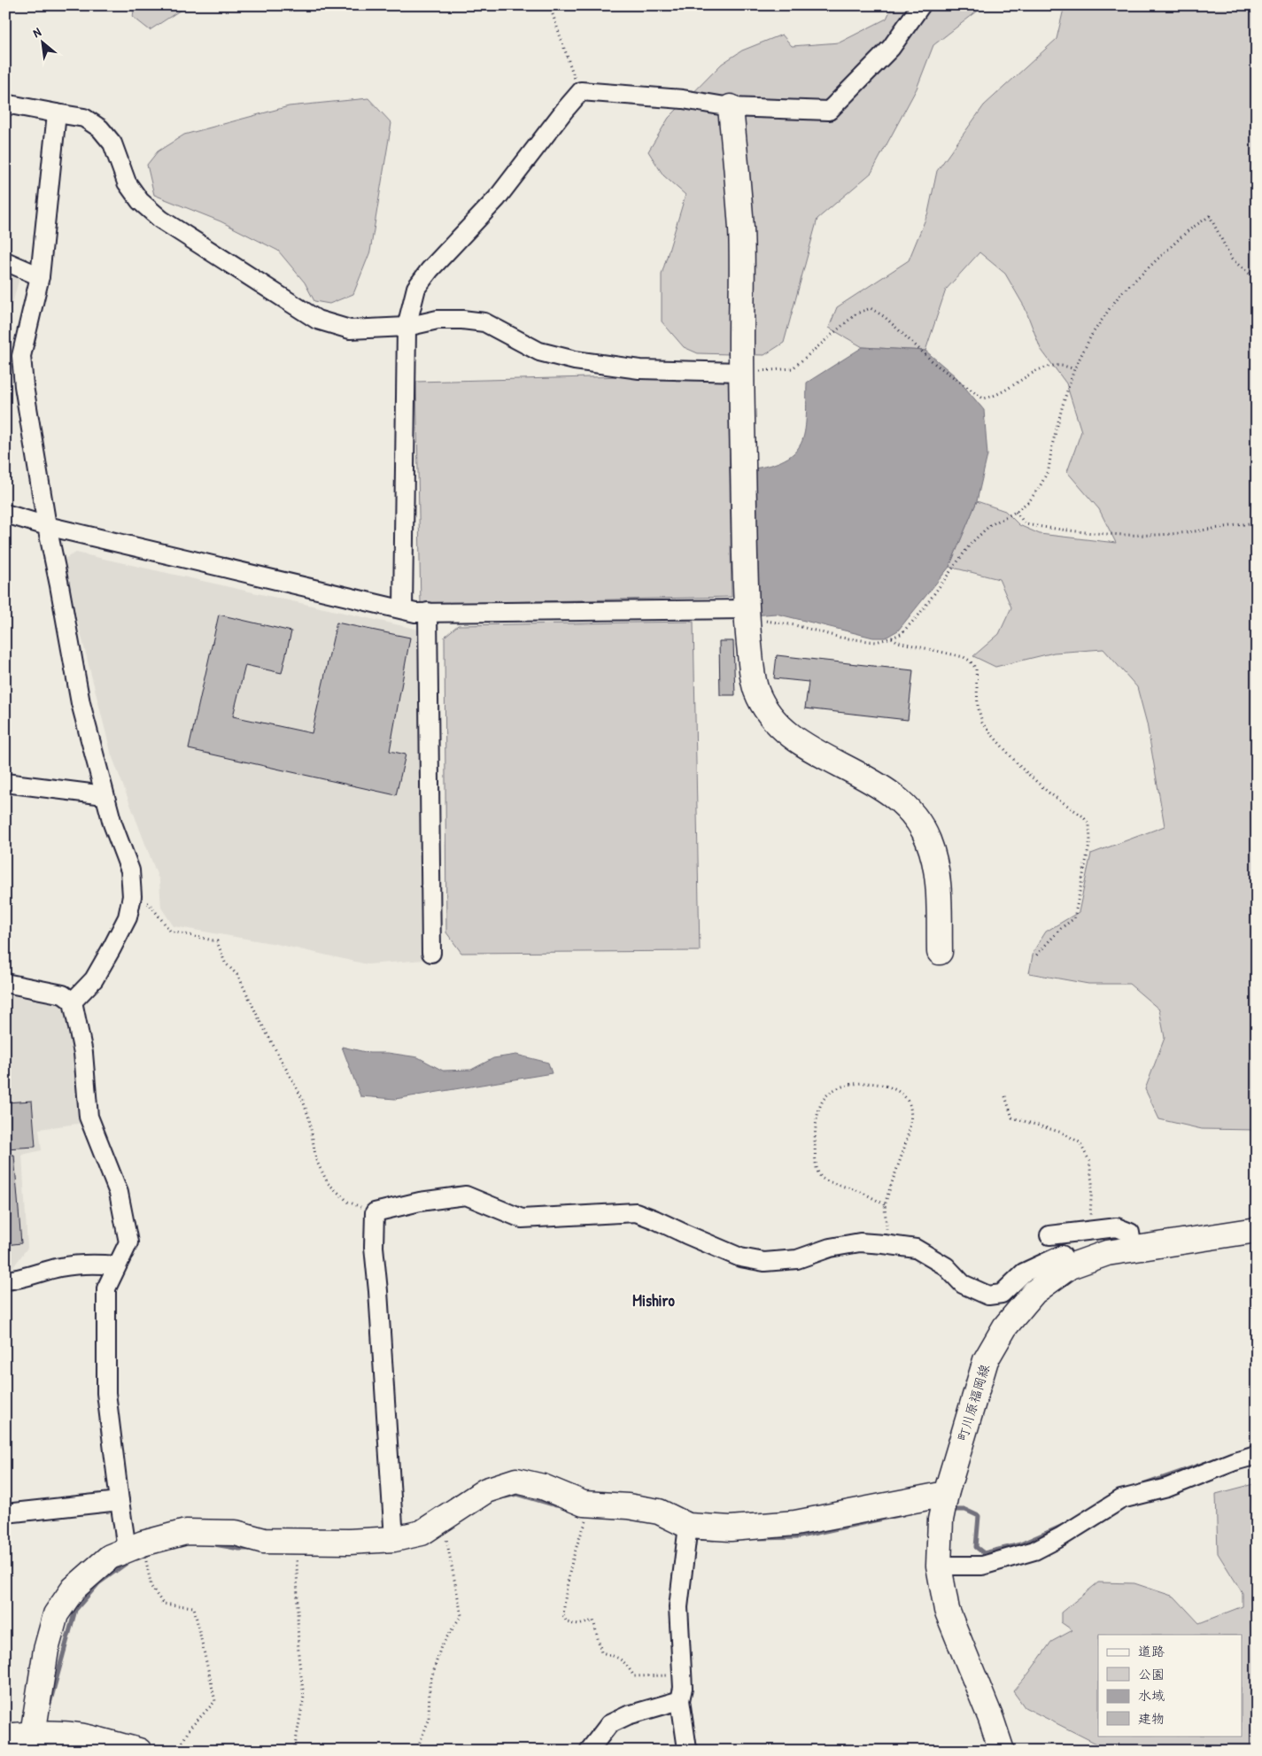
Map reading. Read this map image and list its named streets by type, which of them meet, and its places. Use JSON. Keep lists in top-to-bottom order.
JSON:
{
  "streets": {
    "street": ["町川原福岡線"]
  },
  "districts": ["Mishiro"],
  "legend": [
    "道路",
    "公園",
    "水域",
    "建物"
  ],
  "north": "top left"
}
